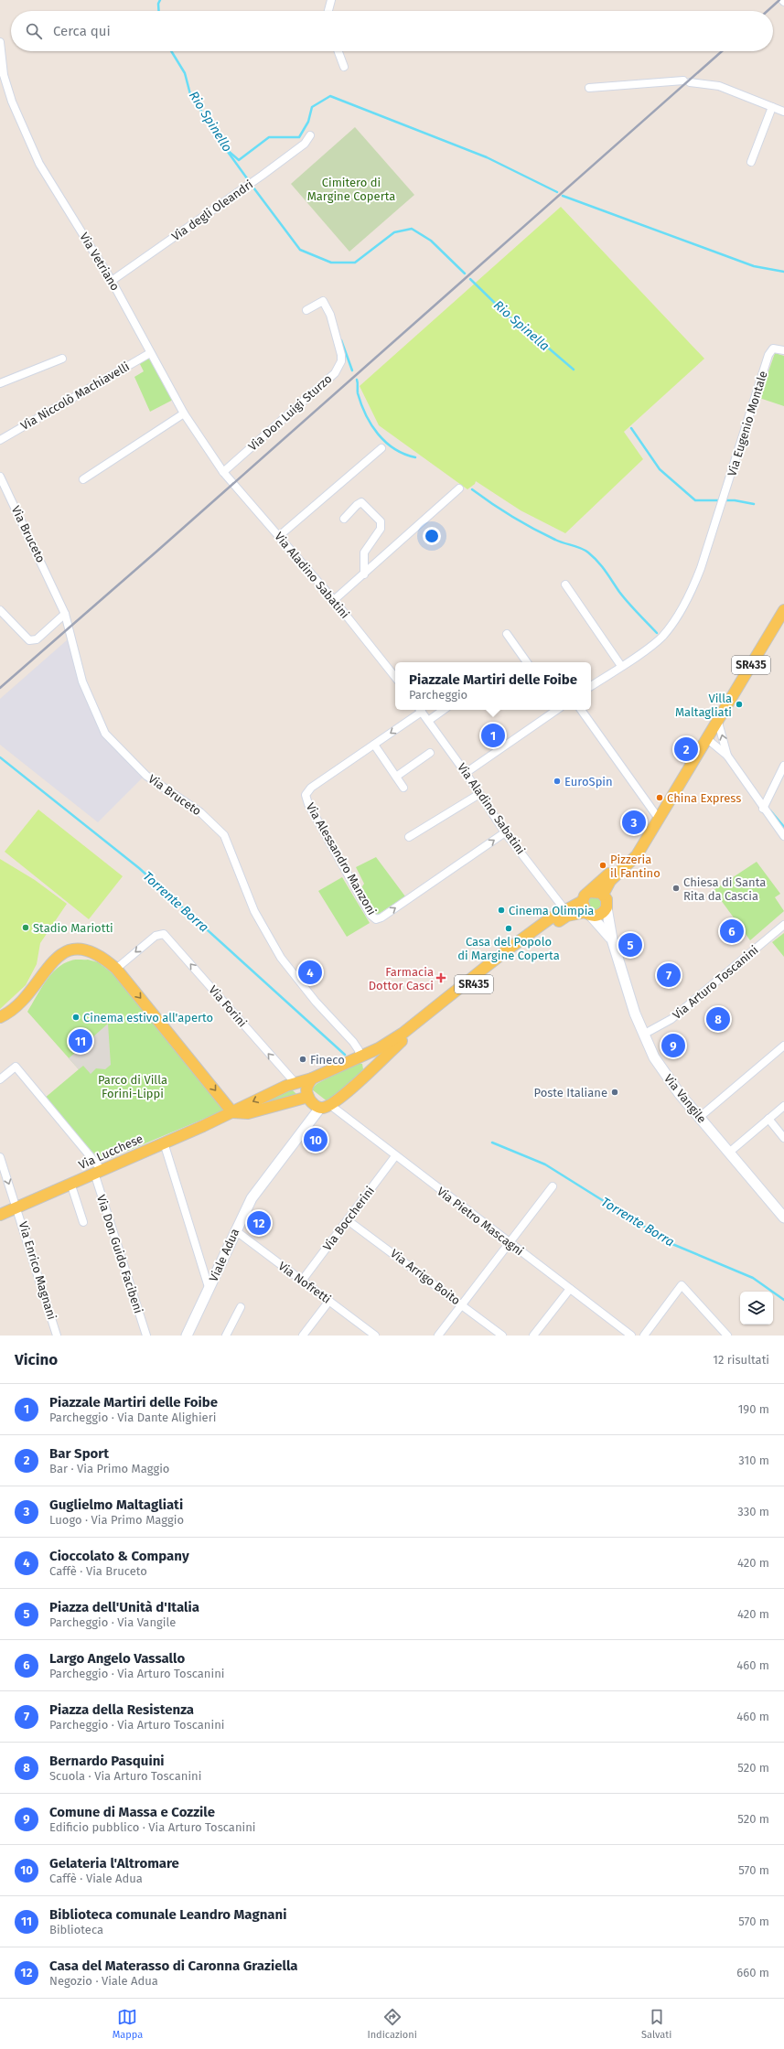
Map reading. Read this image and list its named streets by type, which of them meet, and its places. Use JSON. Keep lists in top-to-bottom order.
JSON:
{
  "streets": {
    "main road": ["SR435", "Via Lucchese"],
    "street": [
      "Via degli Oleandri",
      "Via Vetriano",
      "Via Niccolò Machiavelli",
      "Via Don Luigi Sturzo",
      "Via Eugenio Montale",
      "Via Bruceto",
      "Via Aladino Sabatini",
      "Via Alessandro Manzoni",
      "Via Arturo Toscanini",
      "Via Forini",
      "Via Vangile",
      "Via Boccherini",
      "Via Pietro Mascagni",
      "Via Don Guido Facibeni",
      "Viale Adua",
      "Via Enrico Magnani",
      "Via Arrigo Boito",
      "Via Nofretti"
    ]
  },
  "crossings": [
    ["Via degli Oleandri", "Via Vetriano"],
    ["Via Vetriano", "Via Niccolò Machiavelli"],
    ["Via Vetriano", "Via Don Luigi Sturzo"],
    ["Via Vetriano", "Via Aladino Sabatini"],
    ["Via Don Luigi Sturzo", "Via Aladino Sabatini"],
    ["Via Bruceto", "SR435"],
    ["Via Aladino Sabatini", "SR435"],
    ["Via Aladino Sabatini", "Via Alessandro Manzoni"],
    ["SR435", "Via Vangile"],
    ["Via Arturo Toscanini", "Via Vangile"],
    ["Via Forini", "Via Lucchese"],
    ["Via Lucchese", "Via Don Guido Facibeni"],
    ["Via Lucchese", "Via Enrico Magnani"],
    ["Via Boccherini", "Via Pietro Mascagni"],
    ["Via Boccherini", "Via Arrigo Boito"],
    ["Via Boccherini", "Via Nofretti"],
    ["Via Pietro Mascagni", "Viale Adua"],
    ["Viale Adua", "Via Nofretti"]
  ],
  "one_way": ["Via Forini"],
  "water": ["Rio Spinello", "Rio Spinella", "Torrente Borra"],
  "parks": ["Cimitero di Margine Coperta", "Parco di Villa Forini-Lippi"],
  "places": {
    "other": [
      "Villa Maltagliati",
      "EuroSpin",
      "China Express",
      "Pizzeria il Fantino",
      "Chiesa di Santa Rita da Cascia",
      "Cinema Olimpia",
      "Stadio Mariotti",
      "Casa del Popolo di Margine Coperta",
      "Cinema estivo all'aperto",
      "Fineco",
      "Poste Italiane"
    ],
    "health": ["Farmacia Dottor Casci"]
  },
  "page": {
    "search": "Cerca qui",
    "popup": ["Piazzale Martiri delle Foibe", "Parcheggio"],
    "pins": [
      "1",
      "2",
      "3",
      "6",
      "5",
      "4",
      "7",
      "8",
      "11",
      "9",
      "10",
      "12"
    ],
    "heading": ["Vicino", "12 risultati"],
    "list": [
      {
        "mark": "1",
        "name": "Piazzale Martiri delle Foibe",
        "note": "Parcheggio · Via Dante Alighieri",
        "value": "190 m"
      },
      {
        "mark": "2",
        "name": "Bar Sport",
        "note": "Bar · Via Primo Maggio",
        "value": "310 m"
      },
      {
        "mark": "3",
        "name": "Guglielmo Maltagliati",
        "note": "Luogo · Via Primo Maggio",
        "value": "330 m"
      },
      {
        "mark": "4",
        "name": "Cioccolato & Company",
        "note": "Caffè · Via Bruceto",
        "value": "420 m"
      },
      {
        "mark": "5",
        "name": "Piazza dell'Unità d'Italia",
        "note": "Parcheggio · Via Vangile",
        "value": "420 m"
      },
      {
        "mark": "6",
        "name": "Largo Angelo Vassallo",
        "note": "Parcheggio · Via Arturo Toscanini",
        "value": "460 m"
      },
      {
        "mark": "7",
        "name": "Piazza della Resistenza",
        "note": "Parcheggio · Via Arturo Toscanini",
        "value": "460 m"
      },
      {
        "mark": "8",
        "name": "Bernardo Pasquini",
        "note": "Scuola · Via Arturo Toscanini",
        "value": "520 m"
      },
      {
        "mark": "9",
        "name": "Comune di Massa e Cozzile",
        "note": "Edificio pubblico · Via Arturo Toscanini",
        "value": "520 m"
      },
      {
        "mark": "10",
        "name": "Gelateria l'Altromare",
        "note": "Caffè · Viale Adua",
        "value": "570 m"
      },
      {
        "mark": "11",
        "name": "Biblioteca comunale Leandro Magnani",
        "note": "Biblioteca",
        "value": "570 m"
      },
      {
        "mark": "12",
        "name": "Casa del Materasso di Caronna Graziella",
        "note": "Negozio · Viale Adua",
        "value": "660 m"
      }
    ],
    "nav": ["Mappa", "Indicazioni", "Salvati"]
  }
}
